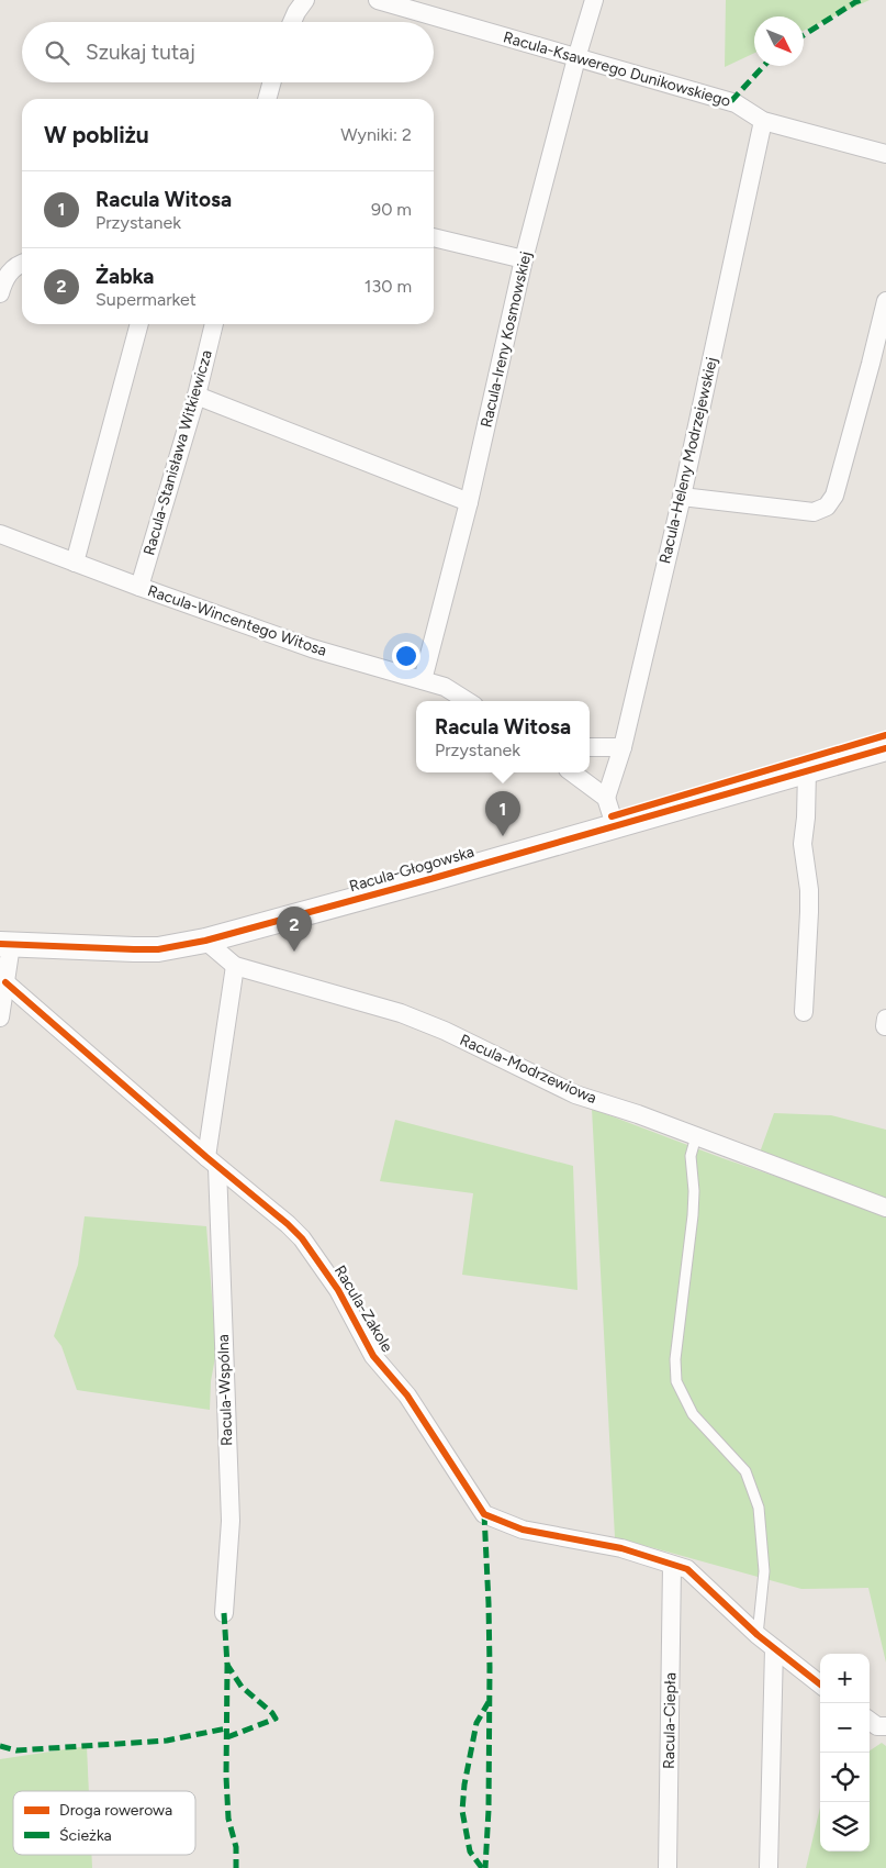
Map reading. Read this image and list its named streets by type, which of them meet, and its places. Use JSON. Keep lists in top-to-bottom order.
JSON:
{
  "streets": {
    "street": [
      "Racula-Ksawerego Dunikowskiego",
      "Racula-Ireny Kosmowskiej",
      "Racula-Stanisława Witkiewicza",
      "Racula-Heleny Modrzejewskiej",
      "Racula-Wincentego Witosa",
      "Racula-Głogowska",
      "Racula-Modrzewiowa",
      "Racula-Zakole",
      "Racula-Wspólna",
      "Racula-Ciepła"
    ]
  },
  "crossings": [
    ["Racula-Ksawerego Dunikowskiego", "Racula-Ireny Kosmowskiej"],
    ["Racula-Ksawerego Dunikowskiego", "Racula-Heleny Modrzejewskiej"],
    ["Racula-Ireny Kosmowskiej", "Racula-Wincentego Witosa"],
    ["Racula-Stanisława Witkiewicza", "Racula-Wincentego Witosa"],
    ["Racula-Głogowska", "Racula-Modrzewiowa"],
    ["Racula-Zakole", "Racula-Wspólna"],
    ["Racula-Zakole", "Racula-Ciepła"]
  ],
  "legend": ["Droga rowerowa", "Ścieżka"],
  "north": "bottom right",
  "page": {
    "search": "Szukaj tutaj",
    "heading": ["W pobliżu", "Wyniki: 2"],
    "list": [
      {
        "mark": "1",
        "name": "Racula Witosa",
        "note": "Przystanek",
        "value": "90 m"
      },
      {
        "mark": "2",
        "name": "Żabka",
        "note": "Supermarket",
        "value": "130 m"
      }
    ],
    "popup": ["Racula Witosa", "Przystanek"],
    "pins": ["1", "2"],
    "map_buttons": ["+", "−"]
  }
}
